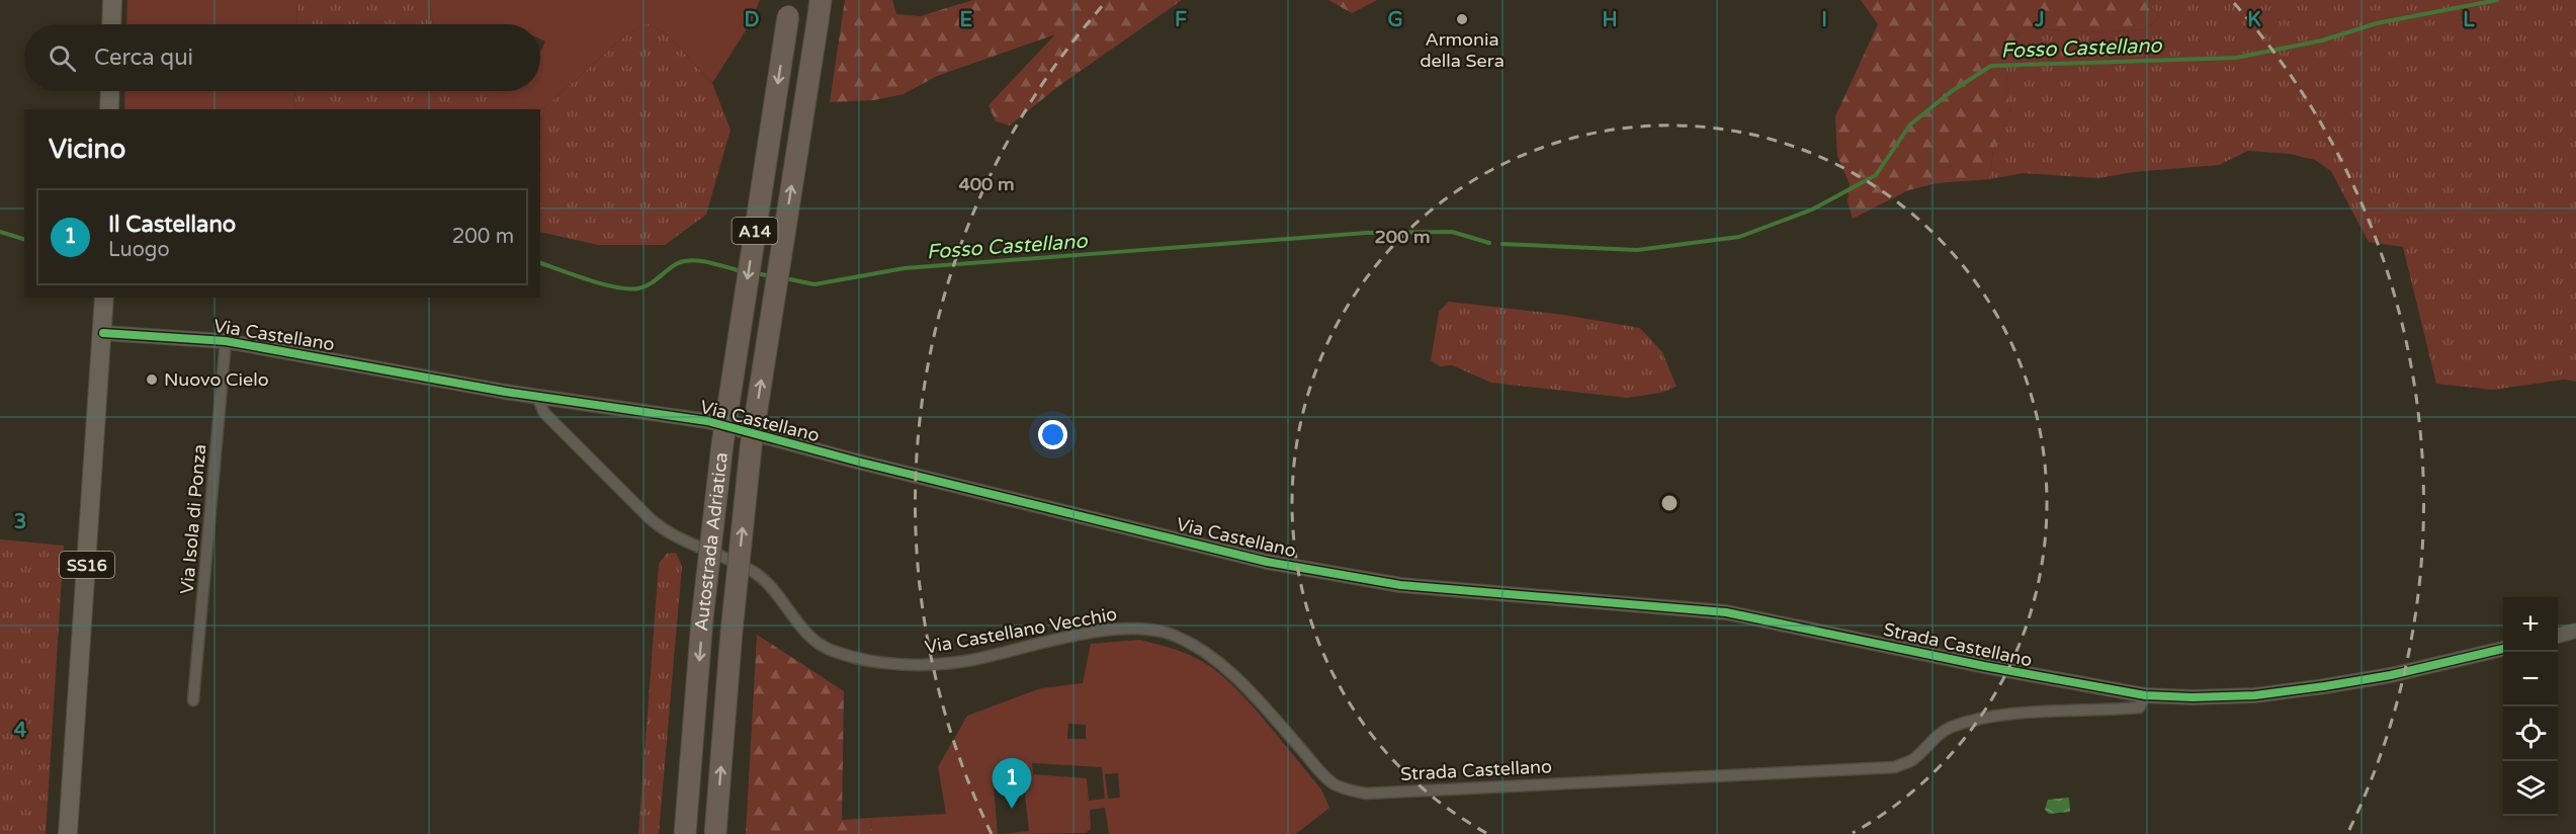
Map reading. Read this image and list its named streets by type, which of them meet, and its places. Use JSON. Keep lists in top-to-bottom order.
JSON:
{
  "streets": {
    "highway": ["A14", "Autostrada Adriatica"],
    "main road": ["SS16"],
    "street": [
      "Via Castellano",
      "Via Isola di Ponza",
      "Via Castellano Vecchio",
      "Strada Castellano"
    ]
  },
  "crossings": [
    ["Via Castellano", "Via Isola di Ponza"],
    ["Via Castellano", "SS16"],
    ["Via Castellano", "Via Castellano Vecchio"],
    ["Via Castellano", "Strada Castellano"],
    ["Via Castellano Vecchio", "Strada Castellano"]
  ],
  "water": ["Fosso Castellano"],
  "places": ["Armonia della Sera", "Nuovo Cielo"],
  "page": {
    "search": "Cerca qui",
    "heading": "Vicino",
    "list": [
      {
        "mark": "1",
        "name": "Il Castellano",
        "note": "Luogo",
        "value": "200 m"
      }
    ],
    "map_buttons": ["+", "−"],
    "pins": "1"
  },
  "grid": {
    "columns": [
      "D",
      "E",
      "F",
      "G",
      "H",
      "I",
      "J",
      "K",
      "L"
    ],
    "rows": ["3", "4"]
  },
  "rings": ["400 m", "200 m"]
}
